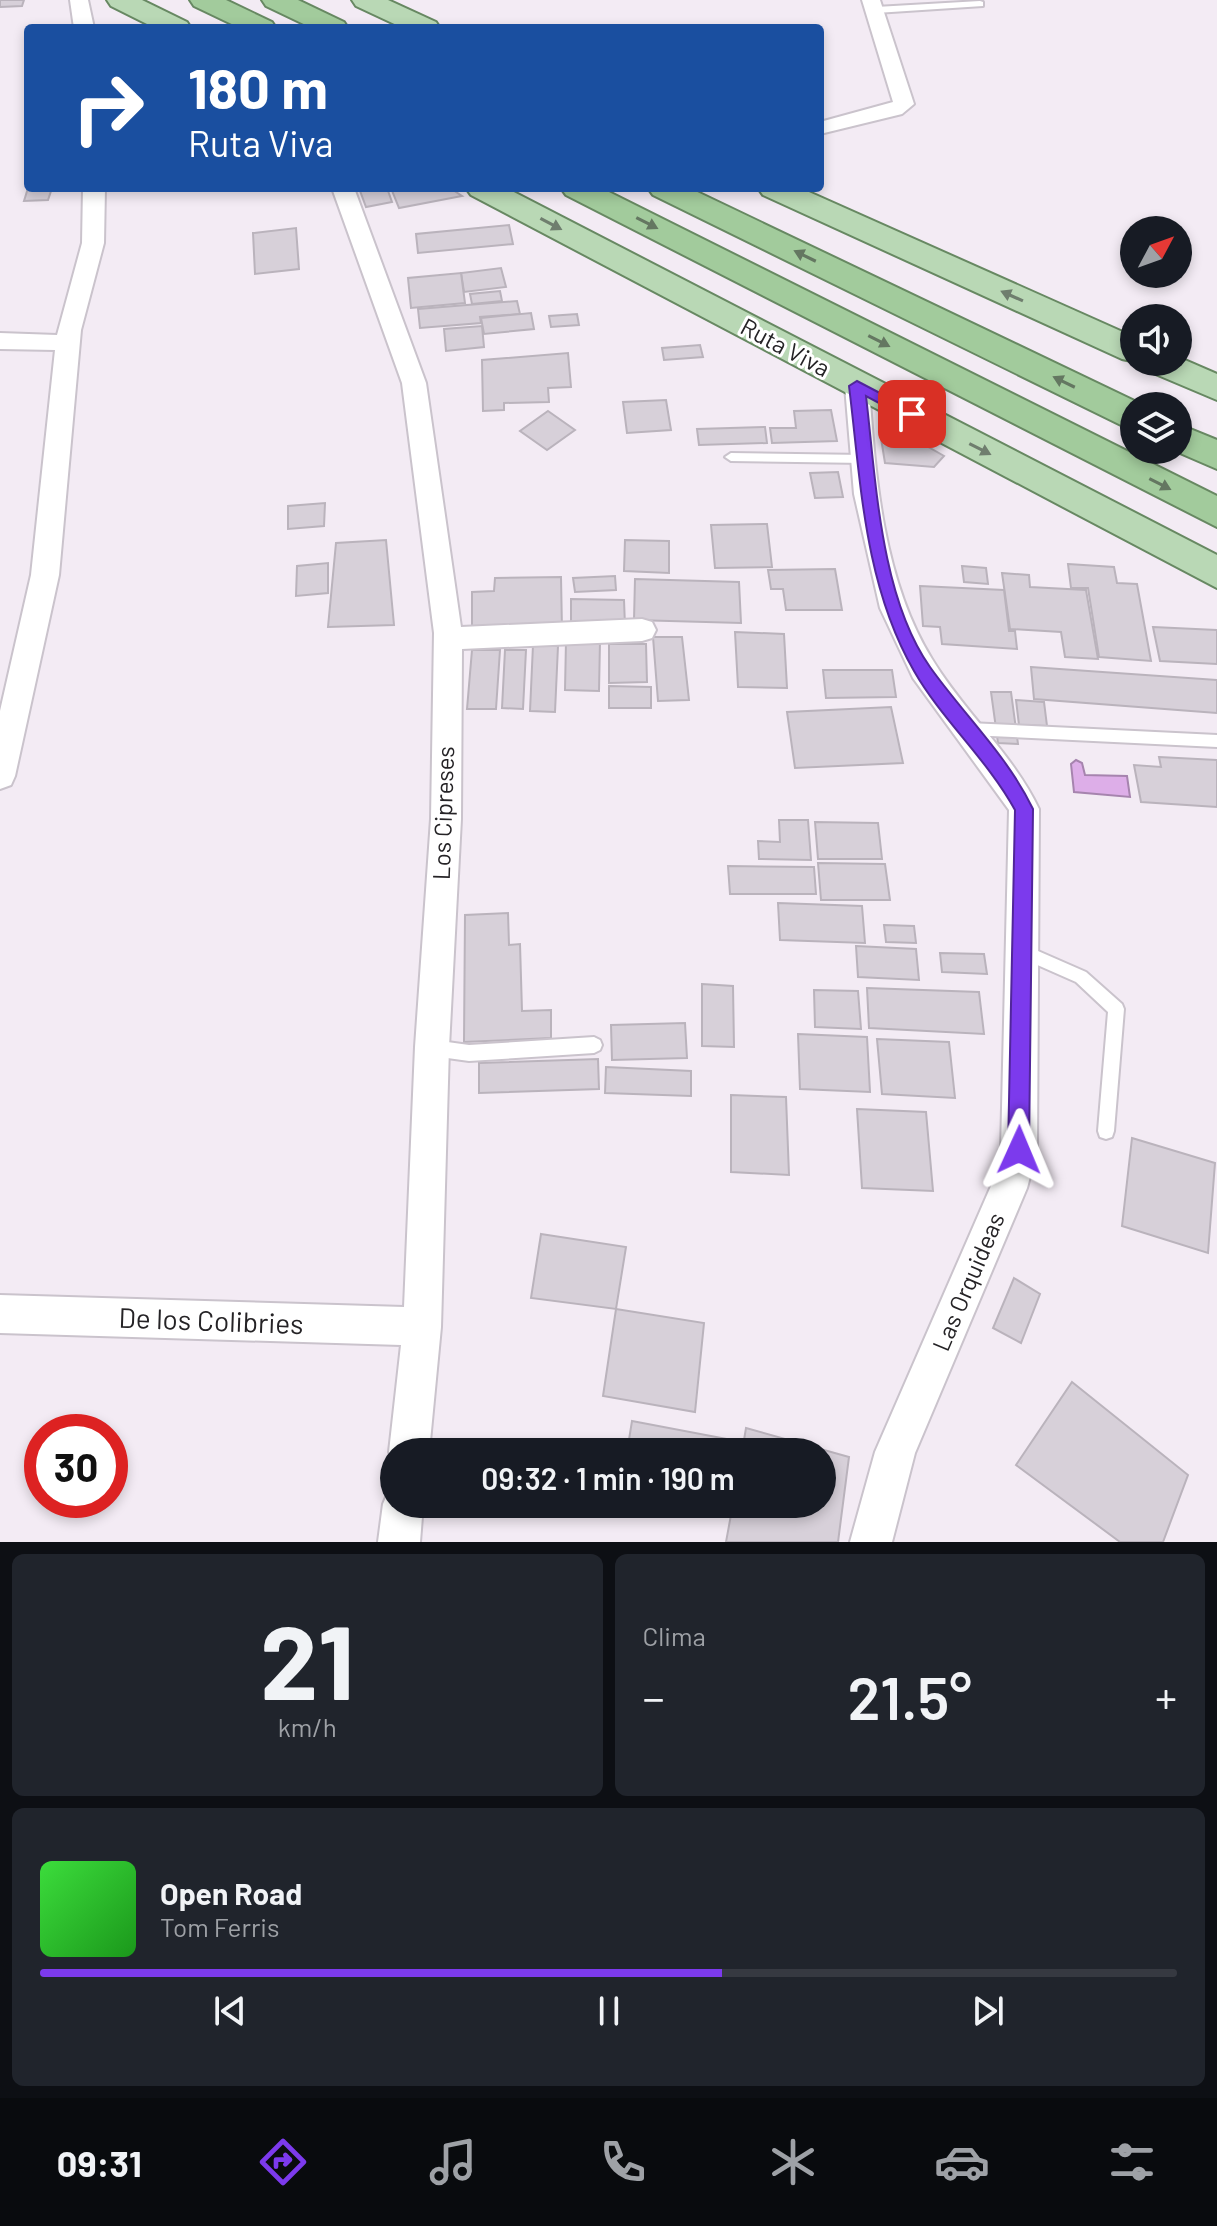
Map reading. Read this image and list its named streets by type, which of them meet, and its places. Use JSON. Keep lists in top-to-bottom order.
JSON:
{
  "streets": {
    "highway": ["Ruta Viva"],
    "street": ["Los Cipreses", "Las Orquideas", "De los Colibries"]
  },
  "crossings": [
    ["Ruta Viva", "Las Orquideas"],
    ["Los Cipreses", "De los Colibries"]
  ],
  "one_way": ["Ruta Viva"],
  "north": "top right",
  "page": {
    "turn": ["180 m", "Ruta Viva"],
    "limit": "30",
    "trip": "09:32 · 1 min · 190 m",
    "tile": [
      ["21", "km/h"],
      "Clima"
    ],
    "heat": ["−", "21.5°", "+"],
    "song": ["Open Road", "Tom Ferris"],
    "tabs": "09:31"
  }
}
